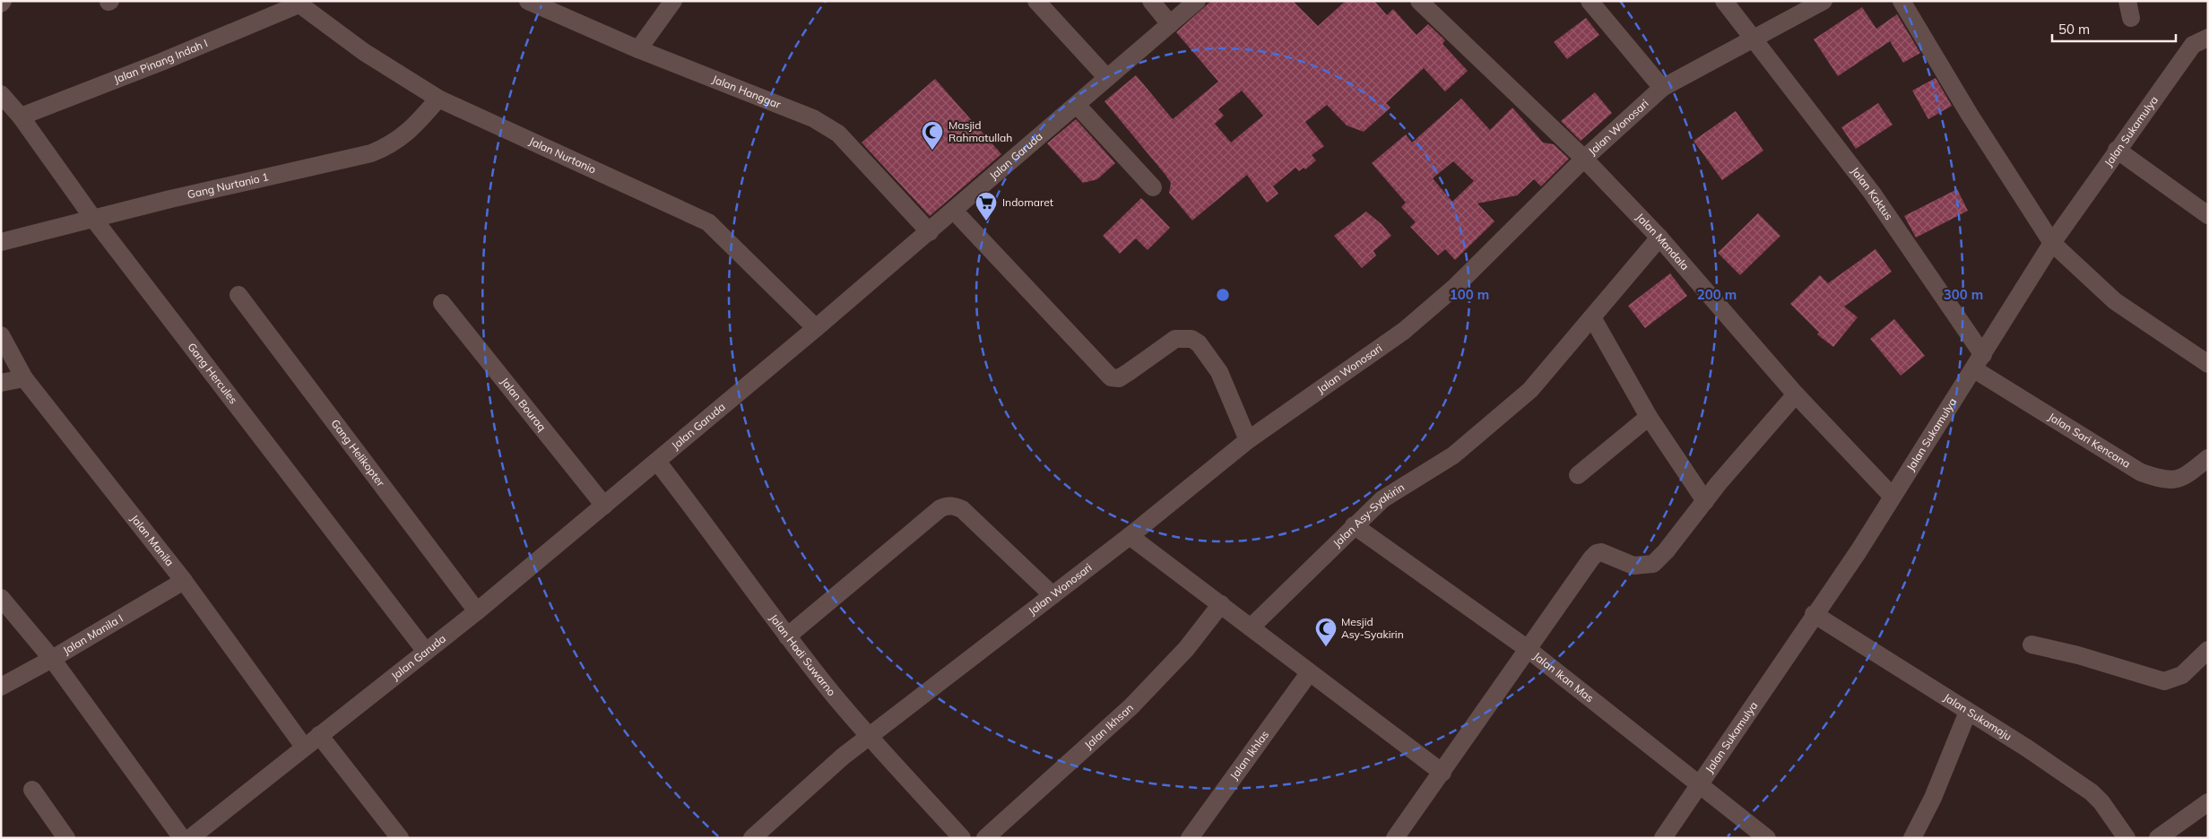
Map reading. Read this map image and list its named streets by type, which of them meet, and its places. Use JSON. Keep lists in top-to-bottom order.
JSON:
{
  "streets": {
    "street": [
      "Jalan Pinang Indah I",
      "Jalan Hanggar",
      "Jalan Wonosari",
      "Jalan Sukamulya",
      "Jalan Nurtanio",
      "Jalan Garuda",
      "Gang Nurtanio 1",
      "Jalan Kaktus",
      "Jalan Mandala",
      "Gang Hercules",
      "Jalan Bouraq",
      "Jalan Sari Kencana",
      "Gang Helikopter",
      "Jalan Asy-Syakirin",
      "Jalan Manila",
      "Jalan Manila I",
      "Jalan Hadi Suwarno",
      "Jalan Ikan Mas",
      "Jalan Sukamaju",
      "Jalan Ikhsan",
      "Jalan Ikhlas"
    ]
  },
  "crossings": [
    ["Jalan Pinang Indah I", "Jalan Nurtanio"],
    ["Jalan Pinang Indah I", "Gang Hercules"],
    ["Jalan Hanggar", "Jalan Garuda"],
    ["Jalan Wonosari", "Jalan Kaktus"],
    ["Jalan Wonosari", "Jalan Mandala"],
    ["Jalan Wonosari", "Jalan Hadi Suwarno"],
    ["Jalan Sukamulya", "Jalan Kaktus"],
    ["Jalan Sukamulya", "Jalan Mandala"],
    ["Jalan Sukamulya", "Jalan Sari Kencana"],
    ["Jalan Sukamulya", "Jalan Ikan Mas"],
    ["Jalan Sukamulya", "Jalan Sukamaju"],
    ["Jalan Nurtanio", "Jalan Garuda"],
    ["Jalan Nurtanio", "Gang Nurtanio 1"],
    ["Jalan Garuda", "Gang Hercules"],
    ["Jalan Garuda", "Jalan Bouraq"],
    ["Jalan Garuda", "Gang Helikopter"],
    ["Jalan Garuda", "Jalan Manila"],
    ["Jalan Garuda", "Jalan Hadi Suwarno"],
    ["Gang Nurtanio 1", "Gang Hercules"],
    ["Jalan Kaktus", "Jalan Sari Kencana"],
    ["Jalan Mandala", "Jalan Asy-Syakirin"],
    ["Jalan Asy-Syakirin", "Jalan Ikan Mas"],
    ["Jalan Manila", "Jalan Manila I"]
  ],
  "places": {
    "mosque": ["Masjid Rahmatullah", "Mesjid Asy-Syakirin"],
    "supermarket": ["Indomaret"]
  },
  "scale_bar": "50 m",
  "rings": ["100 m", "200 m", "300 m"]
}
